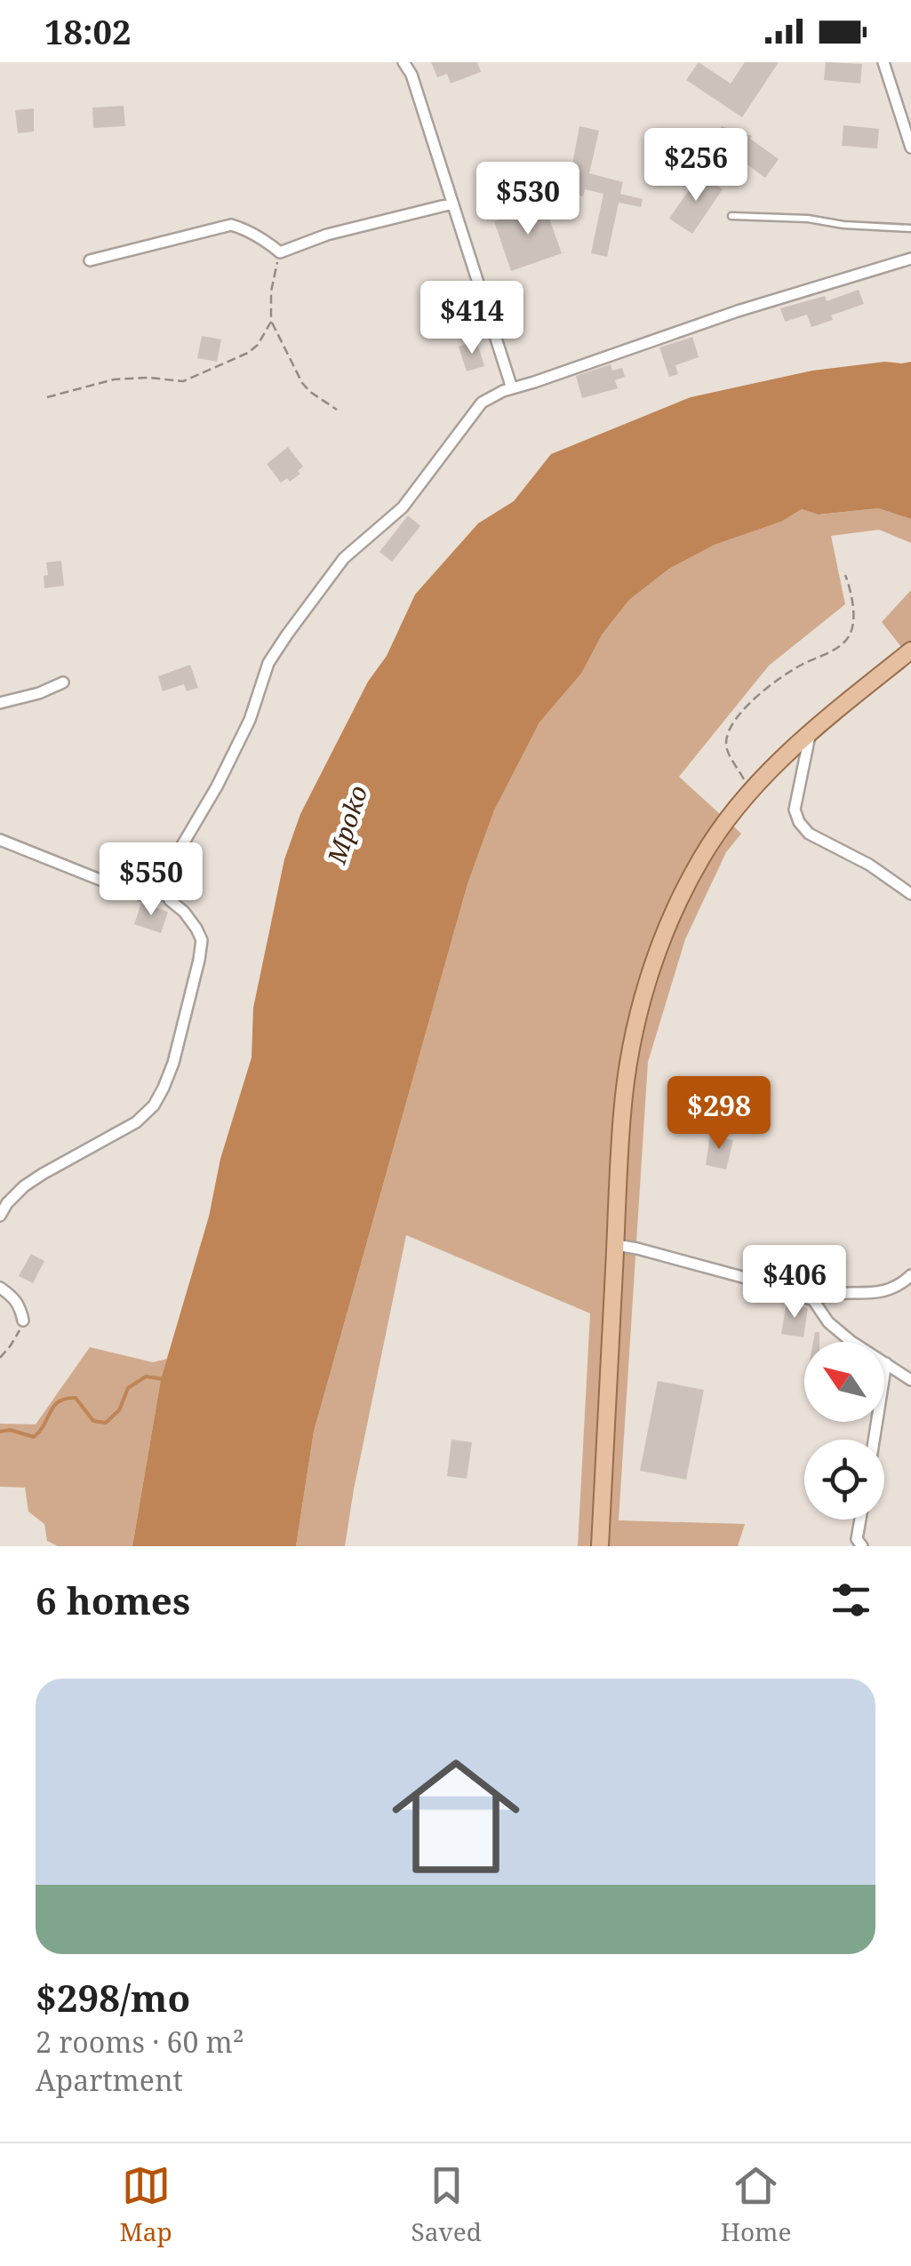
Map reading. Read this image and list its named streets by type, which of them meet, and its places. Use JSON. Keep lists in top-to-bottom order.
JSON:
{
  "water": ["Mpoko"],
  "north": "top left",
  "page": {
    "status": "18:02",
    "price": [
      "$256",
      "$530",
      "$414",
      "$550",
      "$298",
      "$406"
    ],
    "heading": "6 homes",
    "list": [
      {
        "name": "$298/mo",
        "note": "2 rooms · 60 m² · Apartment"
      }
    ],
    "tabs": ["Map", "Saved", "Home"]
  }
}
